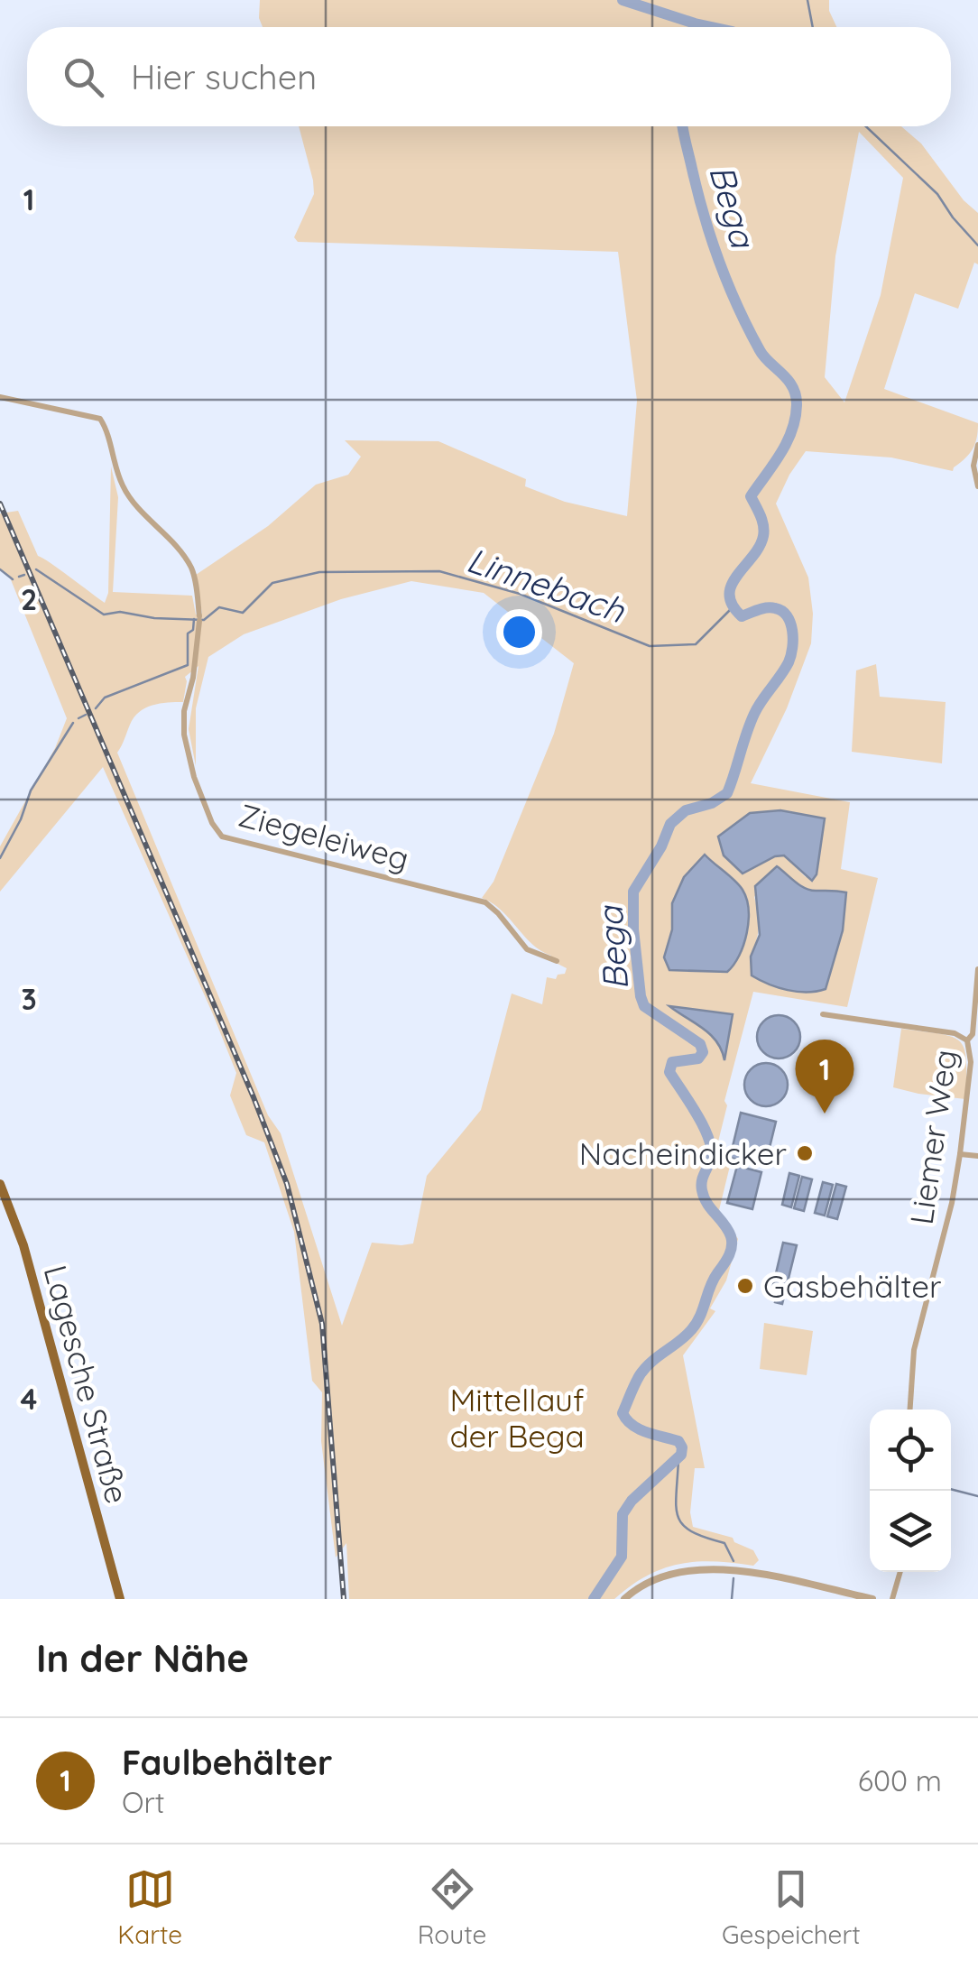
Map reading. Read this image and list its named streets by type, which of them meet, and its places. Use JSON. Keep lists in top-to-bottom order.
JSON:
{
  "streets": {
    "main road": ["Lagesche Straße"],
    "street": ["Ziegeleiweg", "Liemer Weg"]
  },
  "water": ["Bega", "Linnebach"],
  "parks": ["Mittellauf der Bega"],
  "places": ["Nacheindicker", "Gasbehälter"],
  "page": {
    "search": "Hier suchen",
    "pins": "1",
    "heading": "In der Nähe",
    "list": [
      {
        "mark": "1",
        "name": "Faulbehälter",
        "note": "Ort",
        "value": "600 m"
      }
    ],
    "nav": ["Karte", "Route", "Gespeichert"]
  },
  "grid": {
    "rows": [
      "1",
      "2",
      "3",
      "4"
    ]
  }
}
